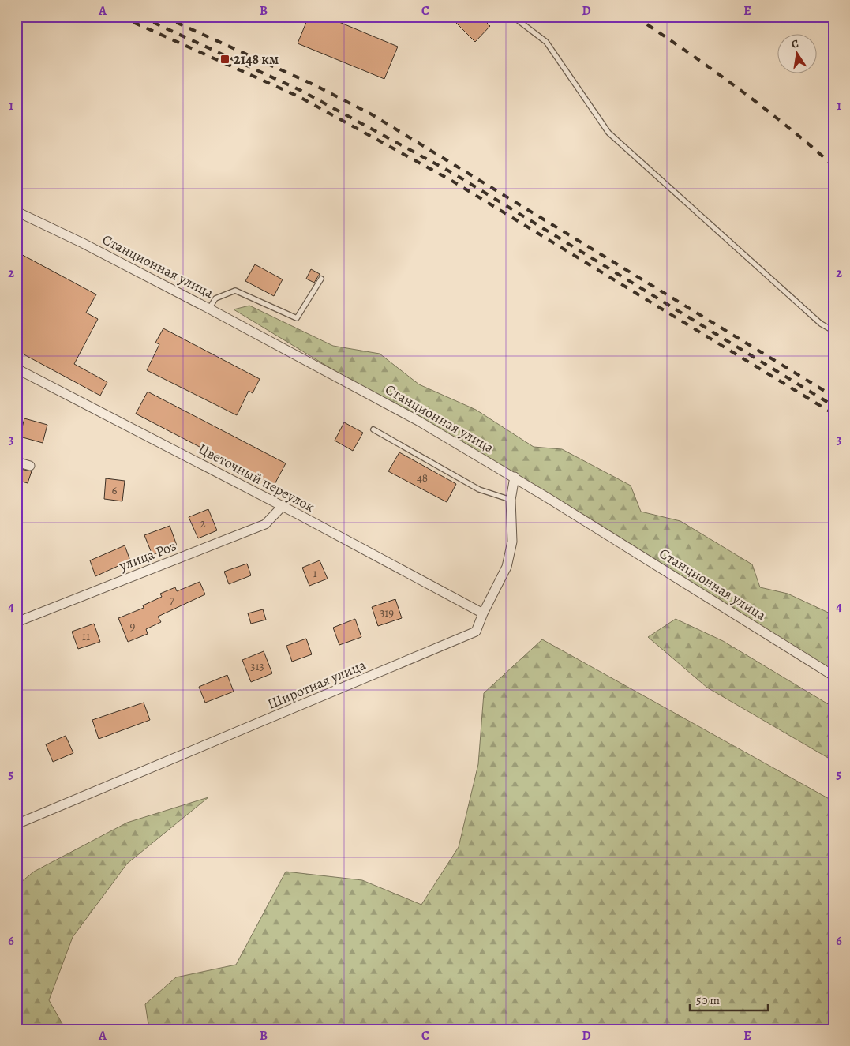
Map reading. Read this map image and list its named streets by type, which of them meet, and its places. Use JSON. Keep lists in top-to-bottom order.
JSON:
{
  "streets": {
    "street": [
      "Станционная улица",
      "Цветочный переулок",
      "улица Роз",
      "Широтная улица"
    ]
  },
  "crossings": [
    ["Станционная улица", "Широтная улица"],
    ["Цветочный переулок", "улица Роз"],
    ["Цветочный переулок", "Широтная улица"]
  ],
  "places": {
    "transit": ["2148 км"]
  },
  "house_numbers": [
    "48",
    "6",
    "2",
    "1",
    "7",
    "319",
    "9",
    "11",
    "313"
  ],
  "scale_bar": "50 m",
  "north": "top",
  "grid": {
    "columns": [
      "A",
      "B",
      "C",
      "D",
      "E"
    ],
    "rows": [
      "1",
      "2",
      "3",
      "4",
      "5",
      "6"
    ]
  }
}
